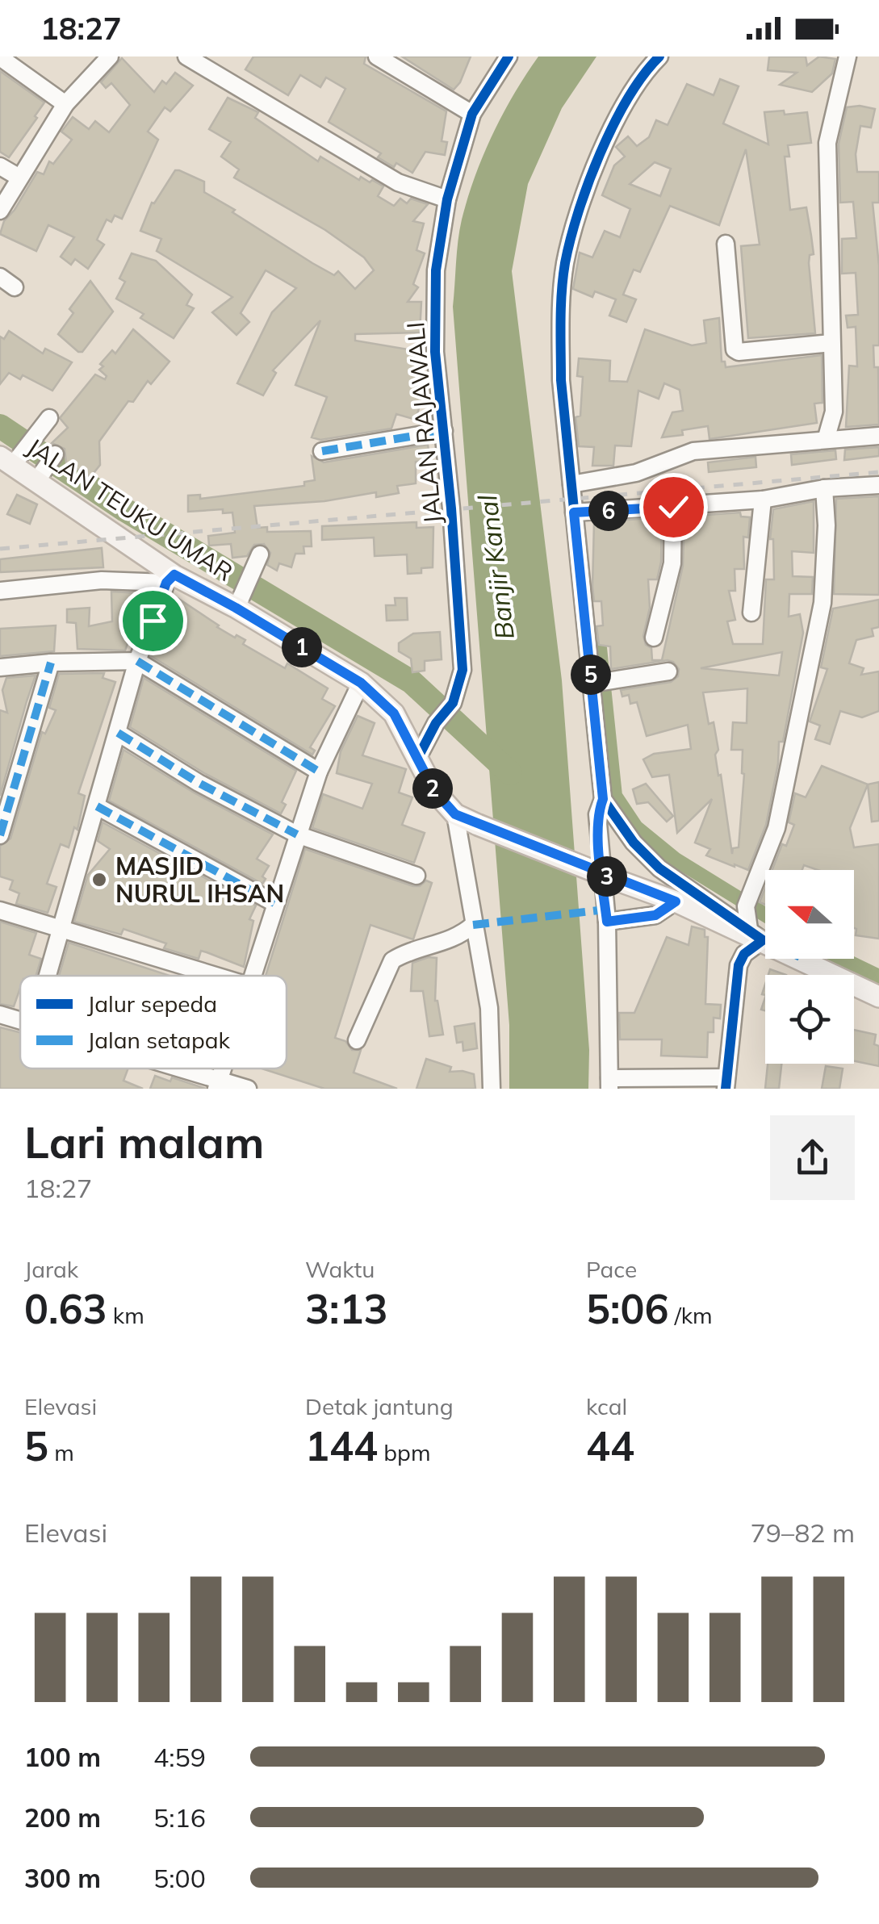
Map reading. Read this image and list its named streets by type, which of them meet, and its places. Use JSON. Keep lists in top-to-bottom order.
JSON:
{
  "streets": {
    "main road": ["JALAN TEUKU UMAR"],
    "street": ["JALAN RAJAWALI"]
  },
  "crossings": [
    ["JALAN RAJAWALI", "JALAN TEUKU UMAR"]
  ],
  "water": ["Banjir Kanal"],
  "places": ["MASJID NURUL IHSAN"],
  "legend": ["Jalur sepeda", "Jalan setapak"],
  "north": "left",
  "page": {
    "status": "18:27",
    "pins": [
      "6",
      "1",
      "5",
      "2",
      "3"
    ],
    "heading": ["Lari malam", "18:27"],
    "stats": [
      ["Jarak", "0.63 km"],
      ["Waktu", "3:13"],
      ["Pace", "5:06 /km"],
      ["Elevasi", "5 m"],
      ["Detak jantung", "144 bpm"],
      ["kcal", "44"]
    ],
    "chart": ["Elevasi", "79–82 m"],
    "list": [
      {
        "name": "100 m",
        "note": "4:59"
      },
      {
        "name": "200 m",
        "note": "5:16"
      },
      {
        "name": "300 m",
        "note": "5:00"
      }
    ]
  }
}
